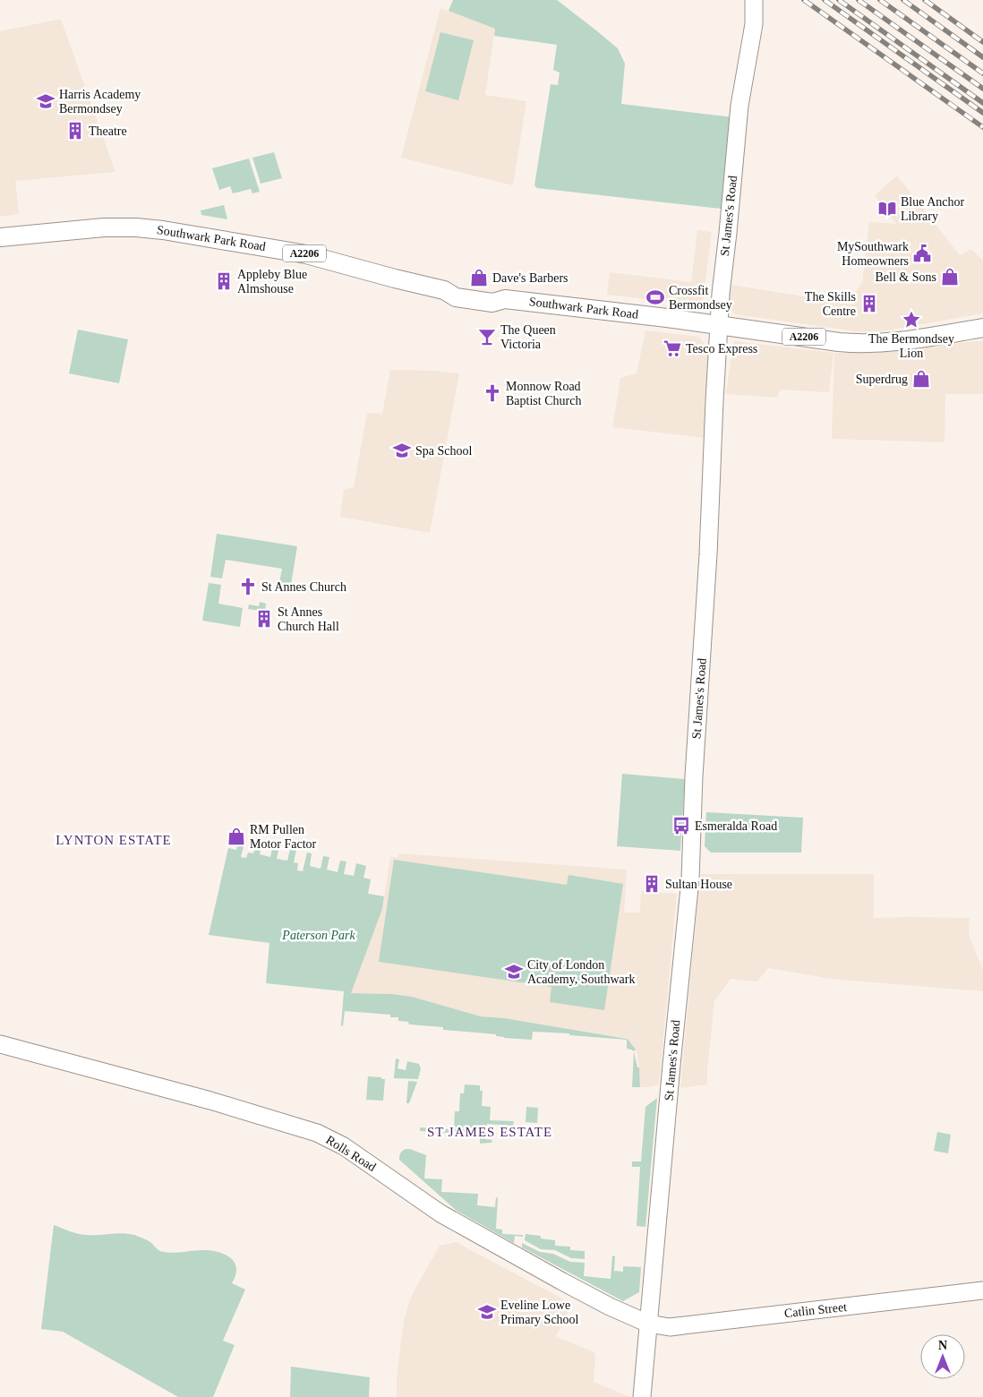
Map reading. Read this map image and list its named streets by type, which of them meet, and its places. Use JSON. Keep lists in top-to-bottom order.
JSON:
{
  "streets": {
    "main road": ["Southwark Park Road", "A2206"],
    "street": ["St James's Road", "Rolls Road", "Catlin Street"]
  },
  "crossings": [
    ["St James's Road", "Southwark Park Road"],
    ["St James's Road", "Rolls Road"],
    ["St James's Road", "Catlin Street"],
    ["Rolls Road", "Catlin Street"]
  ],
  "districts": ["LYNTON ESTATE", "ST JAMES ESTATE"],
  "parks": ["Paterson Park"],
  "places": {
    "school or university": [
      "Harris Academy Bermondsey",
      "Spa School",
      "City of London Academy, Southwark",
      "Eveline Lowe Primary School"
    ],
    "building": [
      "Theatre",
      "Appleby Blue Almshouse",
      "The Skills Centre",
      "St Annes Church Hall",
      "Sultan House"
    ],
    "library": ["Blue Anchor Library"],
    "public building": ["MySouthwark Homeowners"],
    "shop": [
      "Bell & Sons",
      "Dave's Barbers",
      "Superdrug",
      "RM Pullen Motor Factor"
    ],
    "sports": ["Crossfit Bermondsey"],
    "place": ["The Bermondsey Lion"],
    "bar": ["The Queen Victoria"],
    "supermarket": ["Tesco Express"],
    "church": ["Monnow Road Baptist Church", "St Annes Church"],
    "bus stop": ["Esmeralda Road"]
  },
  "north": "top"
}
